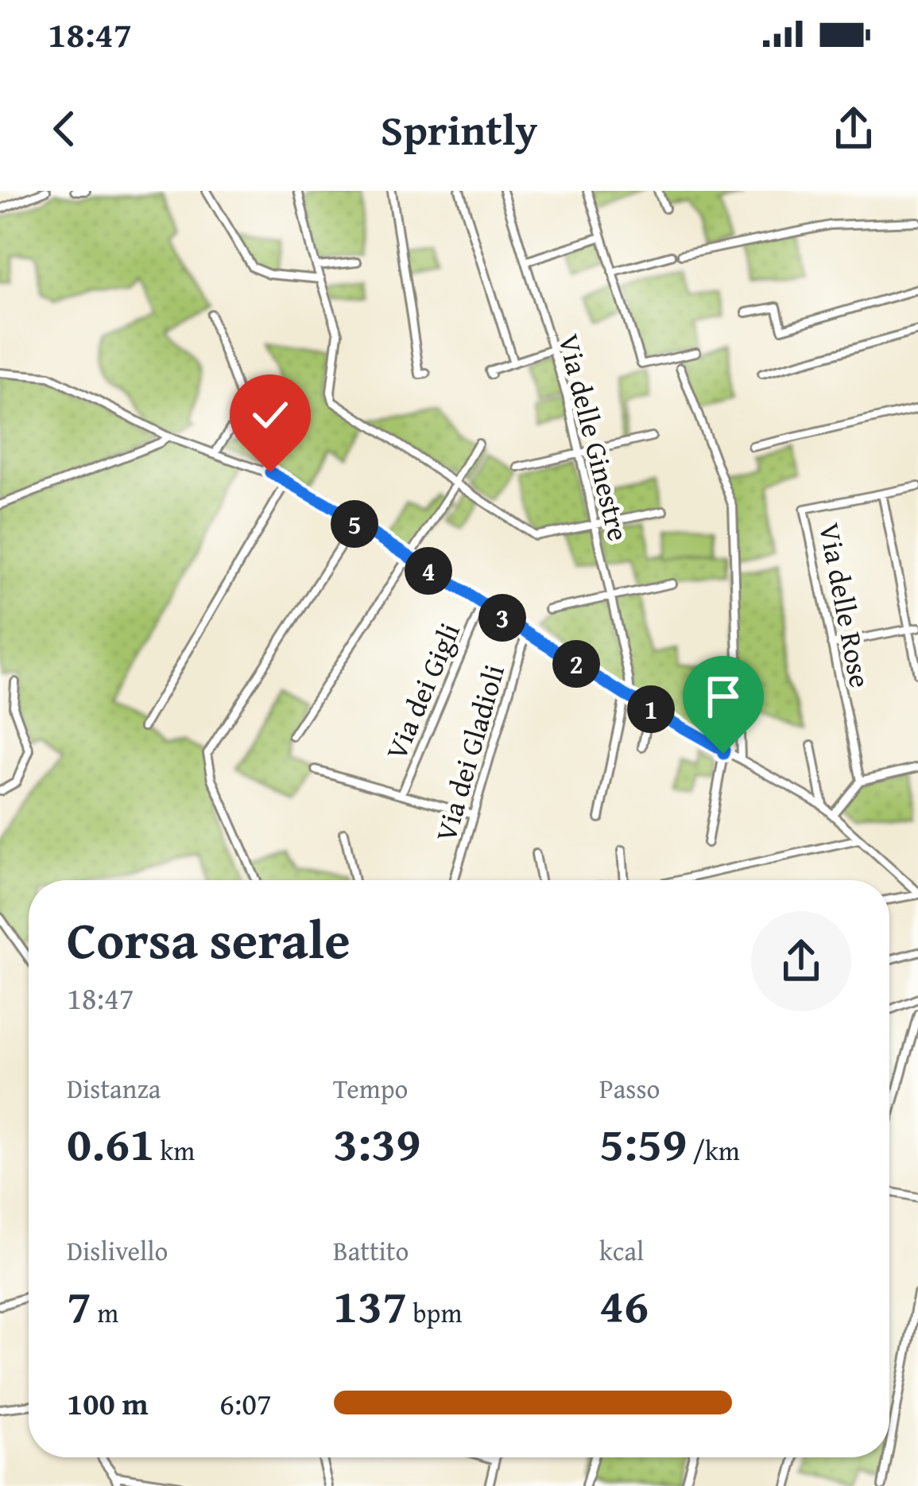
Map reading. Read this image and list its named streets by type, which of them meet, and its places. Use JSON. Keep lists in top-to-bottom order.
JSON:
{
  "streets": {
    "street": [
      "Via delle Ginestre",
      "Via delle Rose",
      "Via dei Gigli",
      "Via dei Gladioli"
    ]
  },
  "page": {
    "status": "18:47",
    "header": "Sprintly",
    "pins": [
      "5",
      "4",
      "3",
      "2",
      "1"
    ],
    "heading": ["Corsa serale", "18:47"],
    "stats": [
      ["Distanza", "0.61 km"],
      ["Tempo", "3:39"],
      ["Passo", "5:59 /km"],
      ["Dislivello", "7 m"],
      ["Battito", "137 bpm"],
      ["kcal", "46"]
    ],
    "list": [
      {
        "name": "100 m",
        "note": "6:07"
      }
    ]
  }
}
